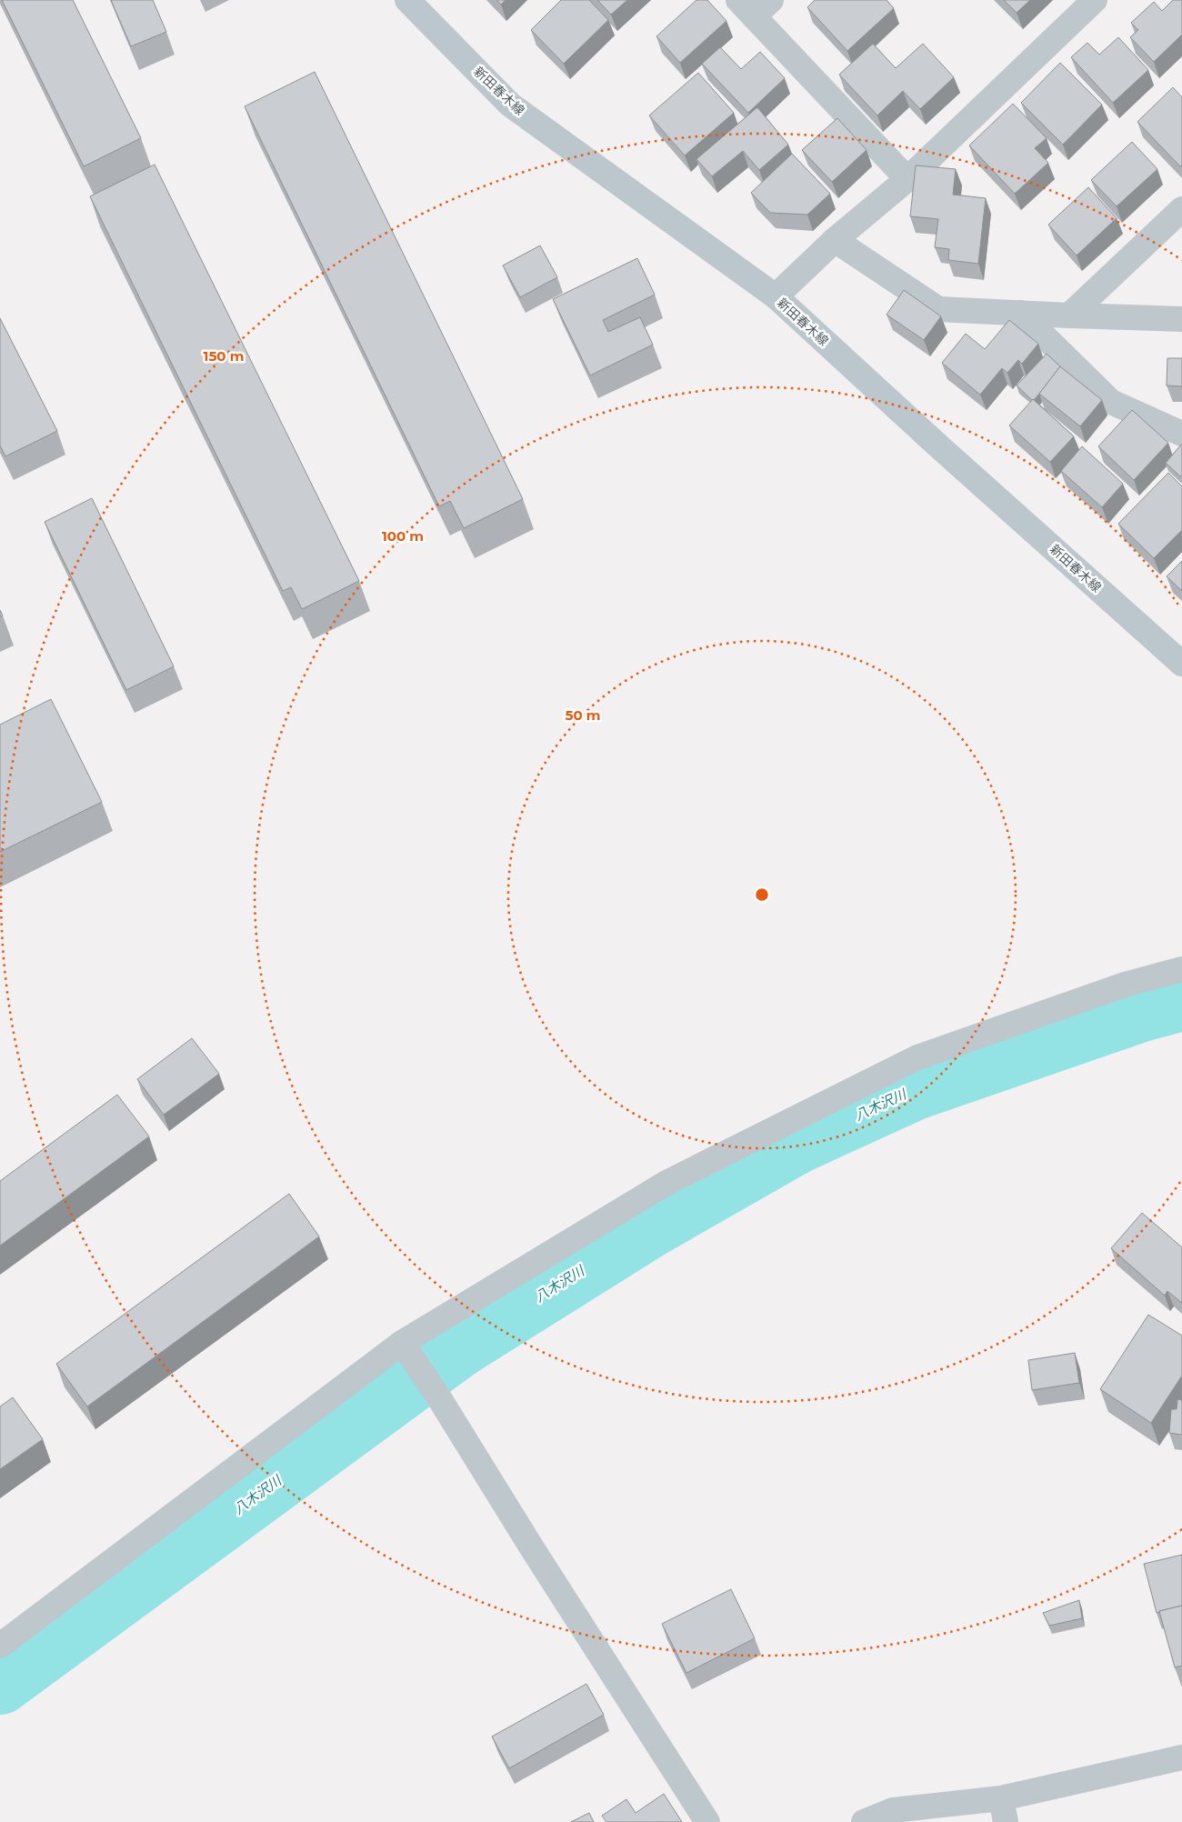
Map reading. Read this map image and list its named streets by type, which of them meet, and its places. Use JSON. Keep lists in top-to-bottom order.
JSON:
{
  "streets": {
    "main road": ["新田春木線"]
  },
  "water": ["八木沢川"],
  "rings": ["150 m", "100 m", "50 m"]
}
